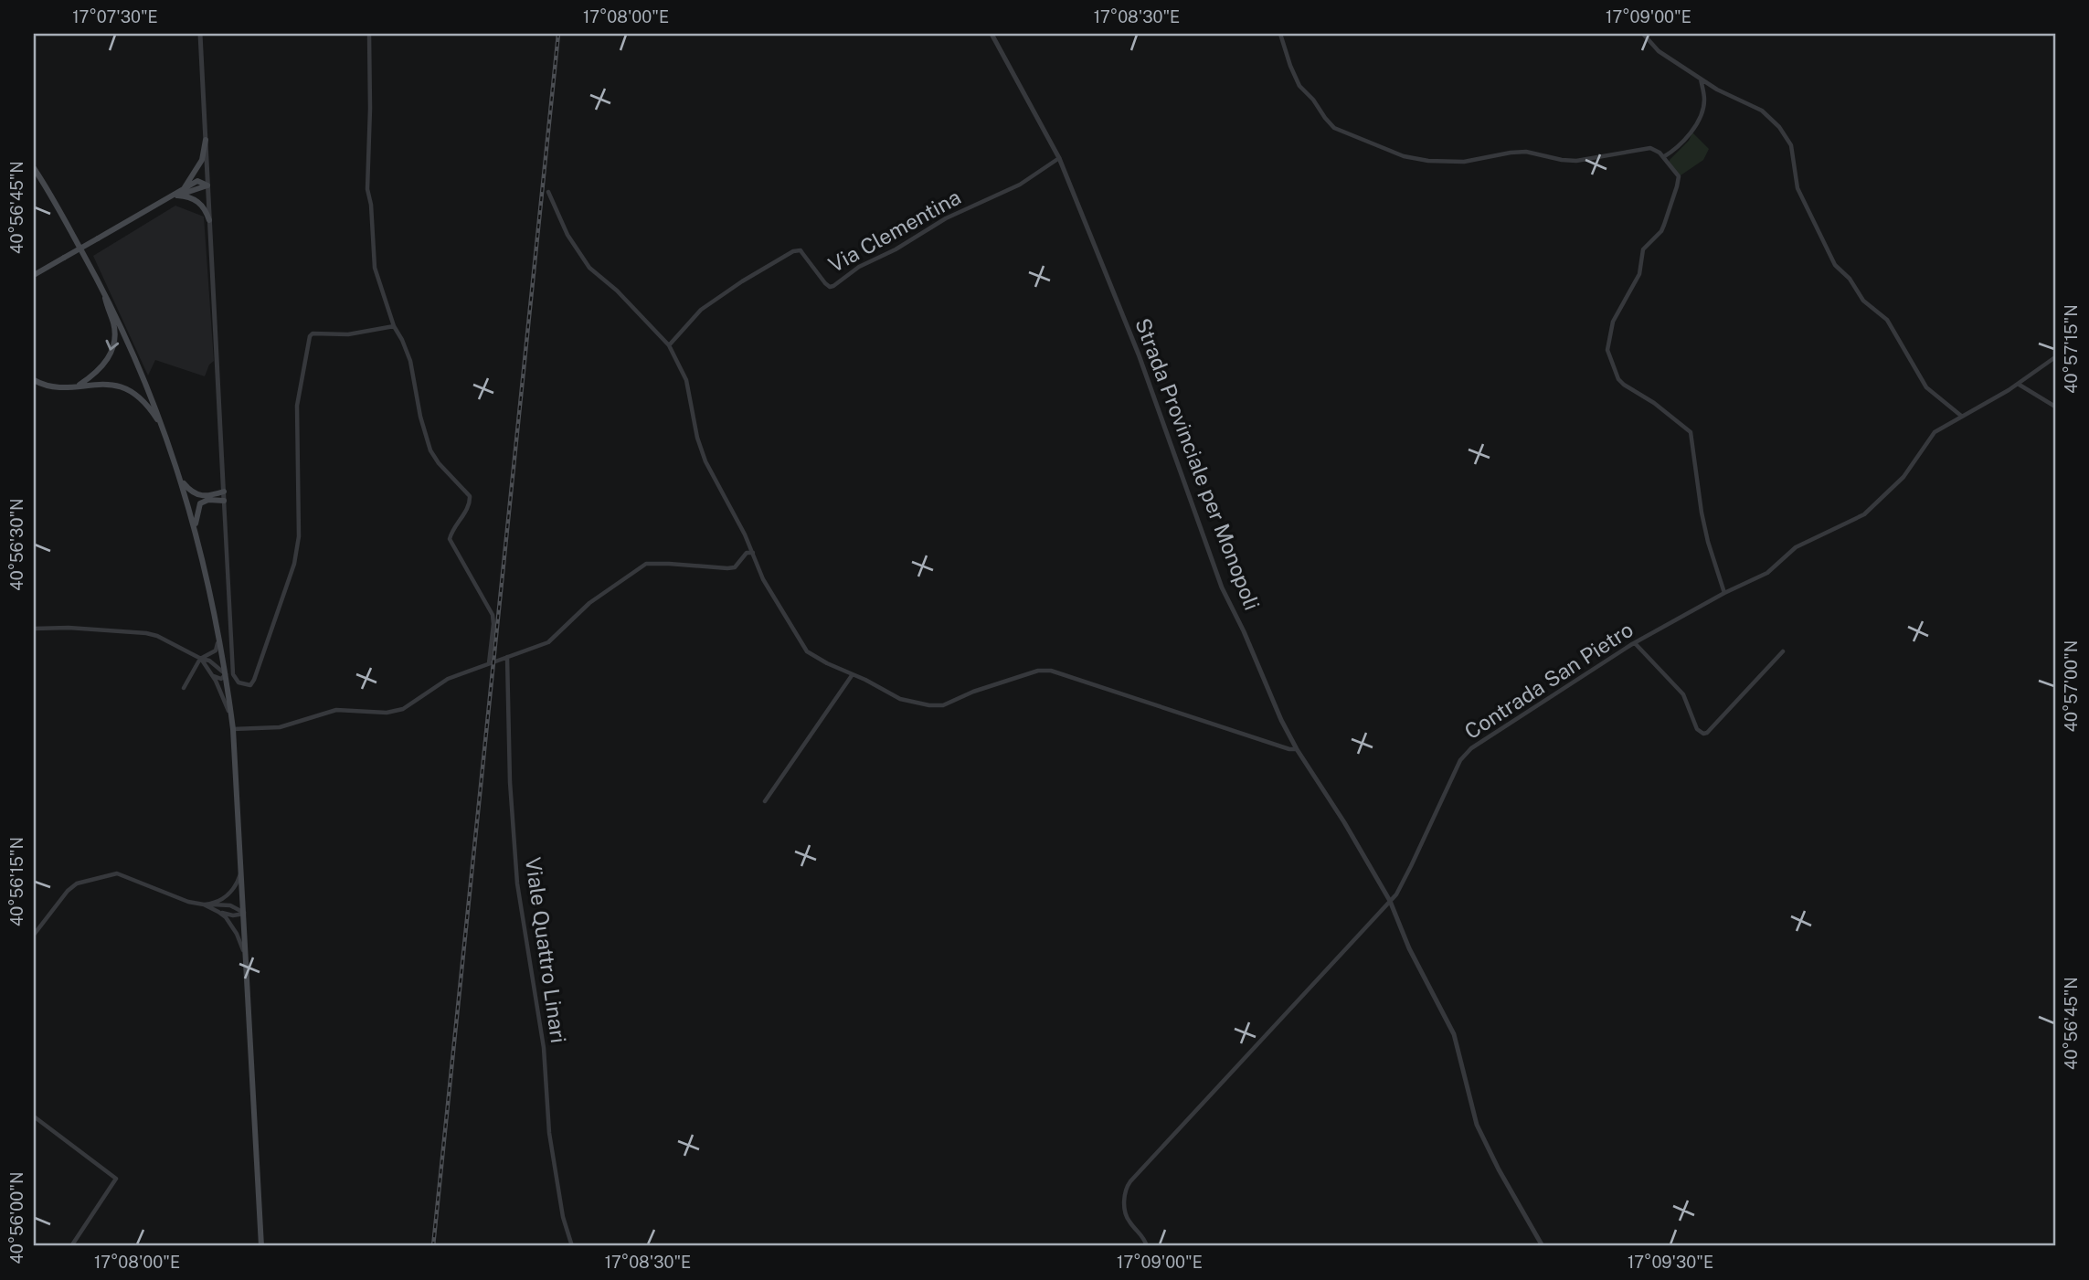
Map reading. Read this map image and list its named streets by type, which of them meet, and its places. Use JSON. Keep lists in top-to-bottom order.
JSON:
{
  "streets": {
    "street": [
      "Via Clementina",
      "Strada Provinciale per Monopoli",
      "Contrada San Pietro",
      "Viale Quattro Linari"
    ]
  },
  "crossings": [
    ["Via Clementina", "Strada Provinciale per Monopoli"],
    ["Strada Provinciale per Monopoli", "Contrada San Pietro"]
  ],
  "coordinates": [
    "17°07'30\"E",
    "17°08'00\"E",
    "17°08'30\"E",
    "17°09'00\"E",
    "40°56'45\"N",
    "40°57'15\"N",
    "40°56'30\"N",
    "40°57'00\"N",
    "40°56'15\"N",
    "40°56'00\"N",
    "17°09'30\"E"
  ]
}
